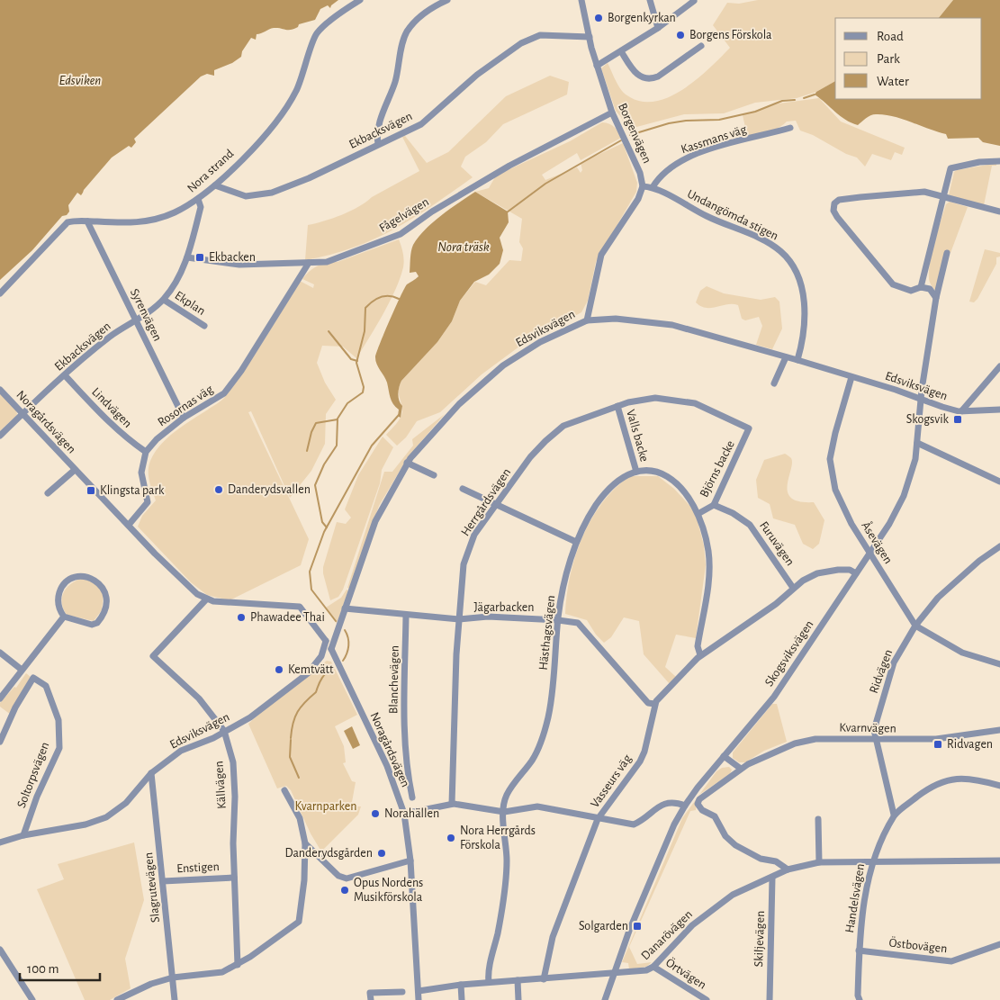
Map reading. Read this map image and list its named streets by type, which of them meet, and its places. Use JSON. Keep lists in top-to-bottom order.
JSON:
{
  "streets": {
    "street": [
      "Ekbacksvägen",
      "Borgenvägen",
      "Kassmans väg",
      "Nora strand",
      "Fågelvägen",
      "Undangömda stigen",
      "Ekplan",
      "Syrenvägen",
      "Edsviksvägen",
      "Rosornas väg",
      "Lindvägen",
      "Noragårdsvägen",
      "Valls backe",
      "Björns backe",
      "Herrgårdsvägen",
      "Åsevägen",
      "Furuvägen",
      "Jägarbacken",
      "Hästhagsvägen",
      "Skogsviksvägen",
      "Ridvägen",
      "Blanchevägen",
      "Kvarnvägen",
      "Soltorpsvägen",
      "Vasseurs väg",
      "Källvägen",
      "Enstigen",
      "Slagrutevägen",
      "Handelsvägen",
      "Danarövägen",
      "Skiljevägen",
      "Östbovägen",
      "Örtvägen"
    ]
  },
  "crossings": [
    ["Ekbacksvägen", "Borgenvägen"],
    ["Ekbacksvägen", "Nora strand"],
    ["Ekbacksvägen", "Fågelvägen"],
    ["Ekbacksvägen", "Ekplan"],
    ["Ekbacksvägen", "Syrenvägen"],
    ["Ekbacksvägen", "Lindvägen"],
    ["Ekbacksvägen", "Noragårdsvägen"],
    ["Borgenvägen", "Fågelvägen"],
    ["Borgenvägen", "Undangömda stigen"],
    ["Kassmans väg", "Undangömda stigen"],
    ["Nora strand", "Syrenvägen"],
    ["Fågelvägen", "Rosornas väg"],
    ["Undangömda stigen", "Edsviksvägen"],
    ["Syrenvägen", "Rosornas väg"],
    ["Edsviksvägen", "Noragårdsvägen"],
    ["Edsviksvägen", "Åsevägen"],
    ["Edsviksvägen", "Jägarbacken"],
    ["Edsviksvägen", "Skogsviksvägen"],
    ["Edsviksvägen", "Soltorpsvägen"],
    ["Edsviksvägen", "Källvägen"],
    ["Edsviksvägen", "Slagrutevägen"],
    ["Rosornas väg", "Lindvägen"],
    ["Noragårdsvägen", "Källvägen"],
    ["Noragårdsvägen", "Danarövägen"],
    ["Valls backe", "Herrgårdsvägen"],
    ["Valls backe", "Hästhagsvägen"],
    ["Björns backe", "Herrgårdsvägen"],
    ["Björns backe", "Furuvägen"],
    ["Herrgårdsvägen", "Jägarbacken"],
    ["Åsevägen", "Skogsviksvägen"],
    ["Åsevägen", "Ridvägen"],
    ["Jägarbacken", "Hästhagsvägen"],
    ["Jägarbacken", "Blanchevägen"],
    ["Jägarbacken", "Vasseurs väg"],
    ["Hästhagsvägen", "Danarövägen"],
    ["Skogsviksvägen", "Danarövägen"],
    ["Ridvägen", "Kvarnvägen"],
    ["Ridvägen", "Handelsvägen"],
    ["Kvarnvägen", "Danarövägen"],
    ["Vasseurs väg", "Danarövägen"],
    ["Källvägen", "Enstigen"],
    ["Enstigen", "Slagrutevägen"],
    ["Handelsvägen", "Danarövägen"],
    ["Handelsvägen", "Östbovägen"],
    ["Danarövägen", "Skiljevägen"],
    ["Danarövägen", "Örtvägen"]
  ],
  "water": ["Edsviken", "Nora träsk"],
  "parks": ["Kvarnparken"],
  "places": {
    "other": [
      "Borgenkyrkan",
      "Borgens Förskola",
      "Danderydsvallen",
      "Phawadee Thai",
      "Kemtvätt",
      "Norahällen",
      "Nora Herrgårds Förskola",
      "Danderydsgården",
      "Opus Nordens Musikförskola"
    ],
    "transit": [
      "Ekbacken",
      "Skogsvik",
      "Klingsta park",
      "Ridvagen",
      "Solgarden"
    ]
  },
  "legend": ["Road", "Park", "Water"],
  "scale_bar": "100 m"
}
